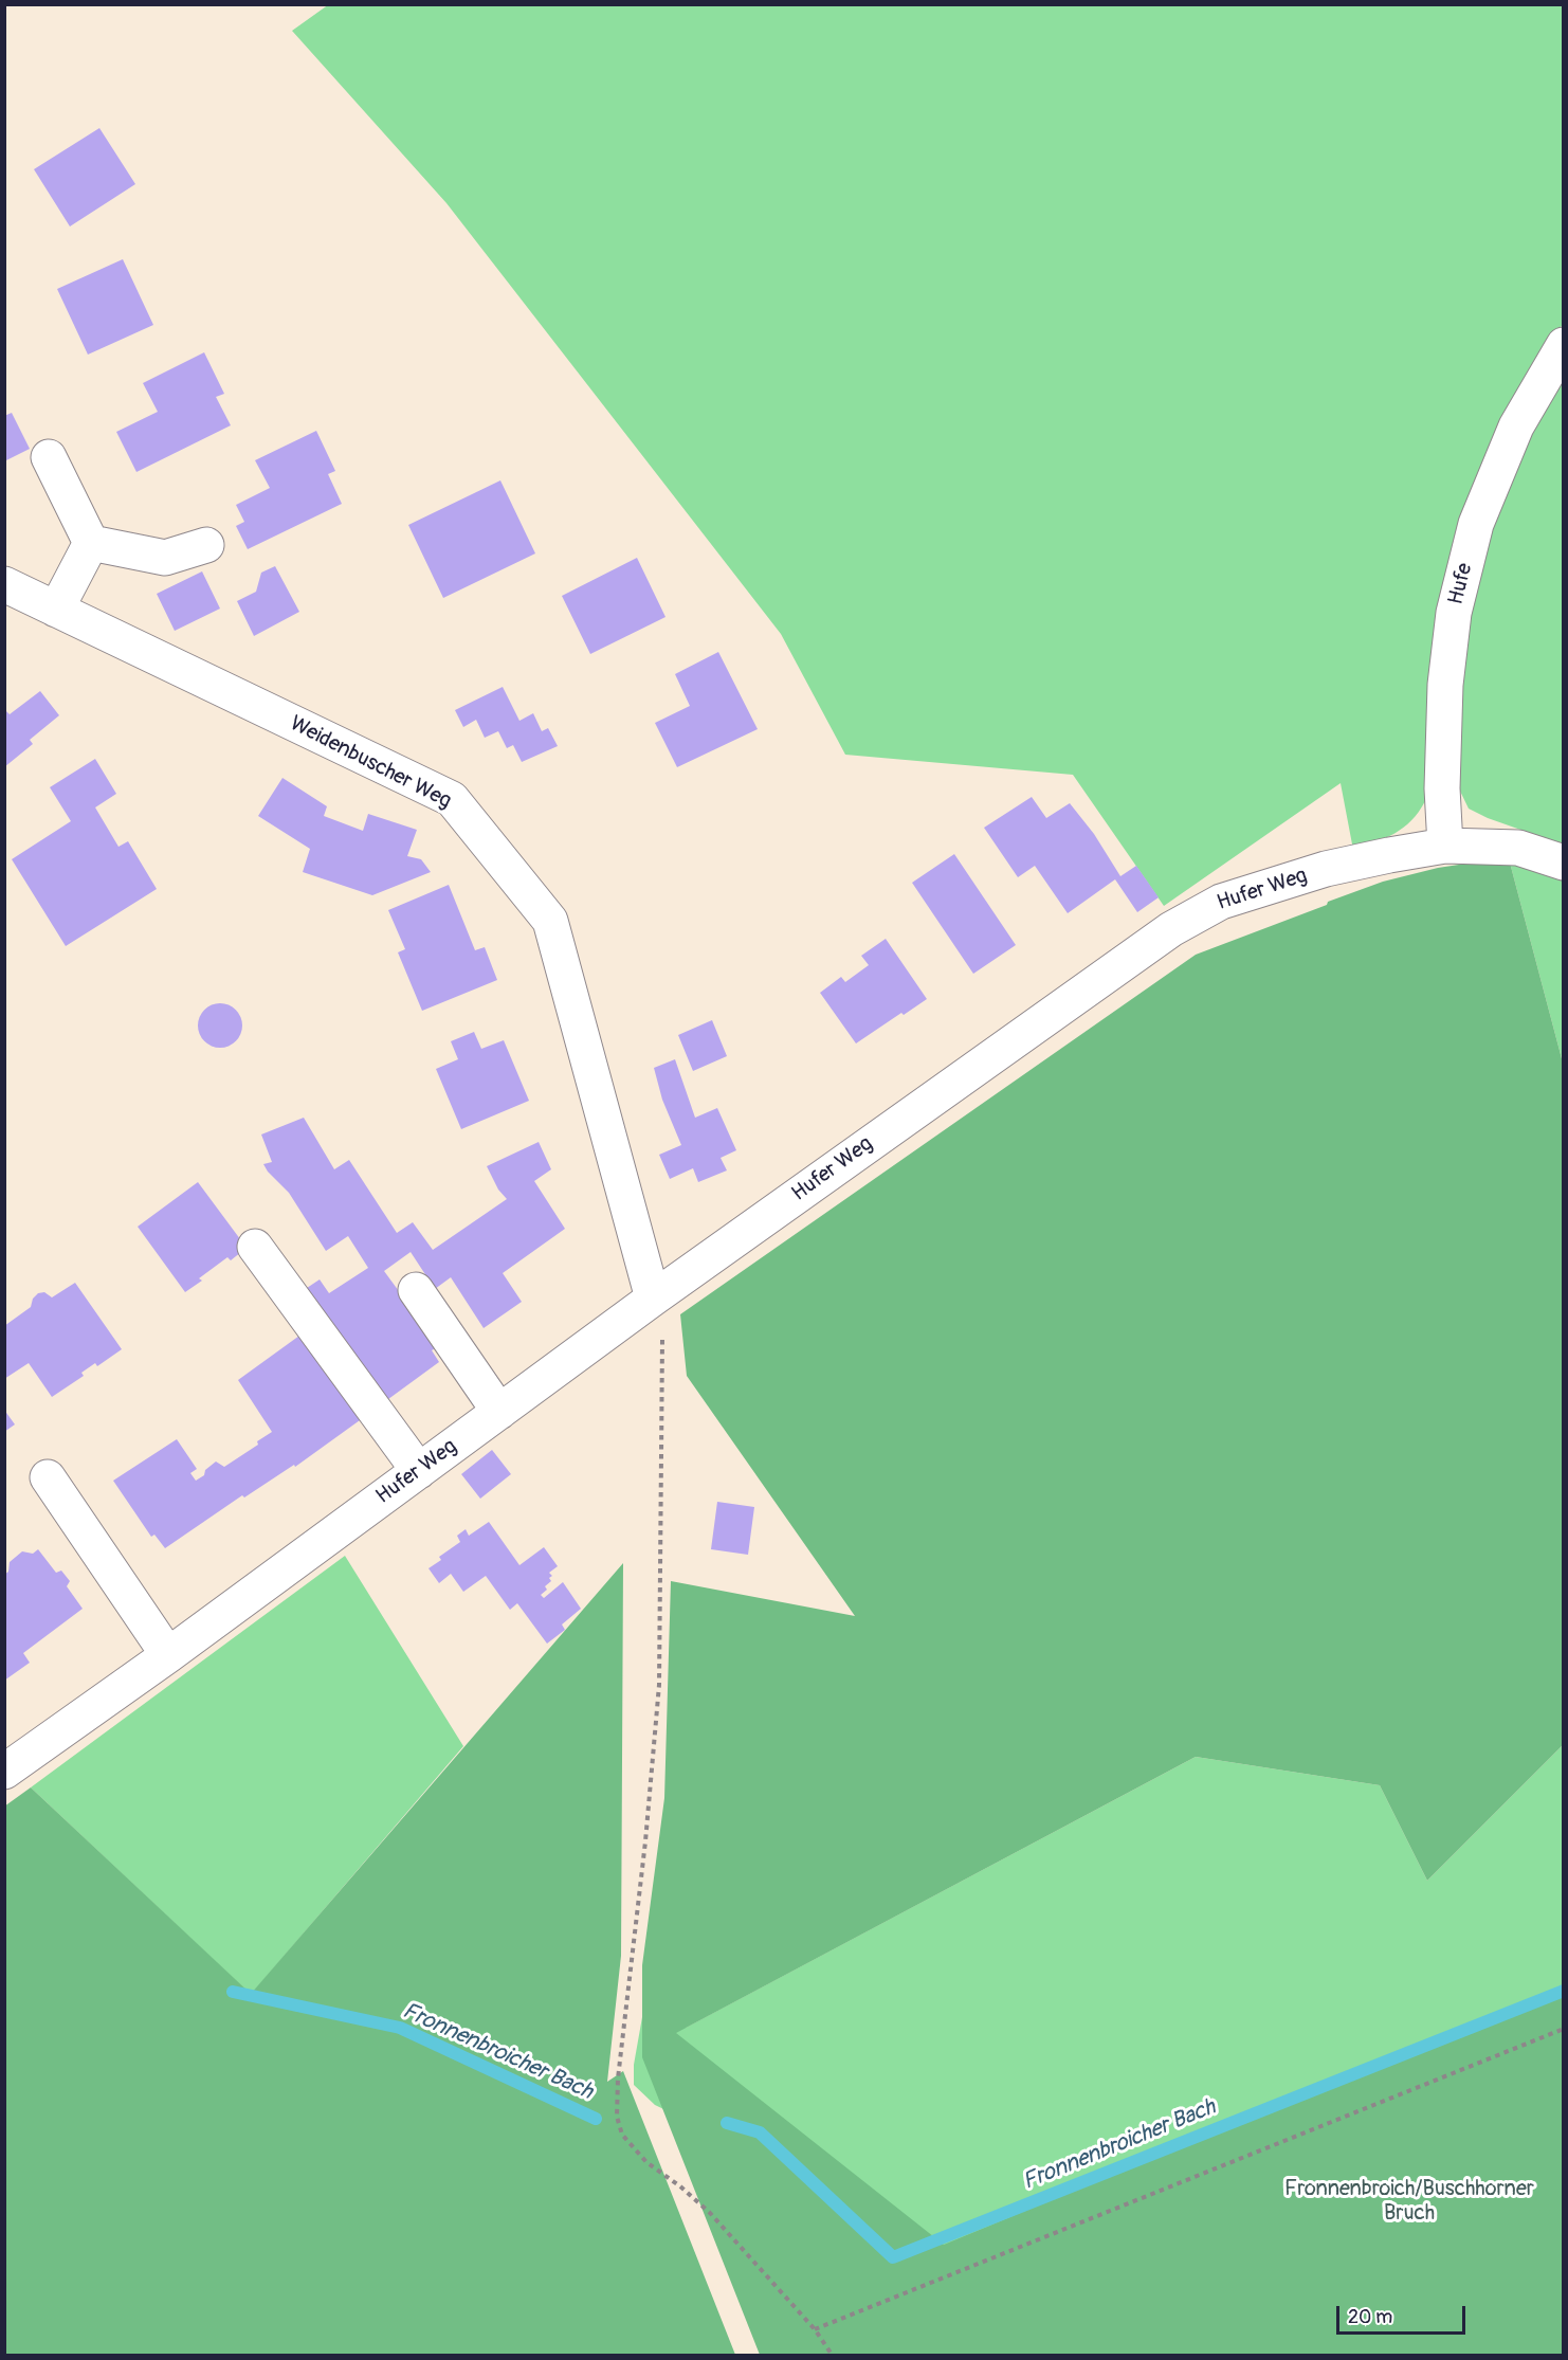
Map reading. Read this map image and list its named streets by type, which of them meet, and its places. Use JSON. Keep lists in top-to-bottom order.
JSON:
{
  "streets": {
    "street": ["Hufe", "Weidenbuscher Weg", "Hufer Weg"]
  },
  "crossings": [
    ["Hufe", "Hufer Weg"],
    ["Weidenbuscher Weg", "Hufer Weg"]
  ],
  "water": ["Fronnenbroicher Bach"],
  "parks": ["Fronnenbroich/Buschhorner Bruch"],
  "scale_bar": "20 m"
}
